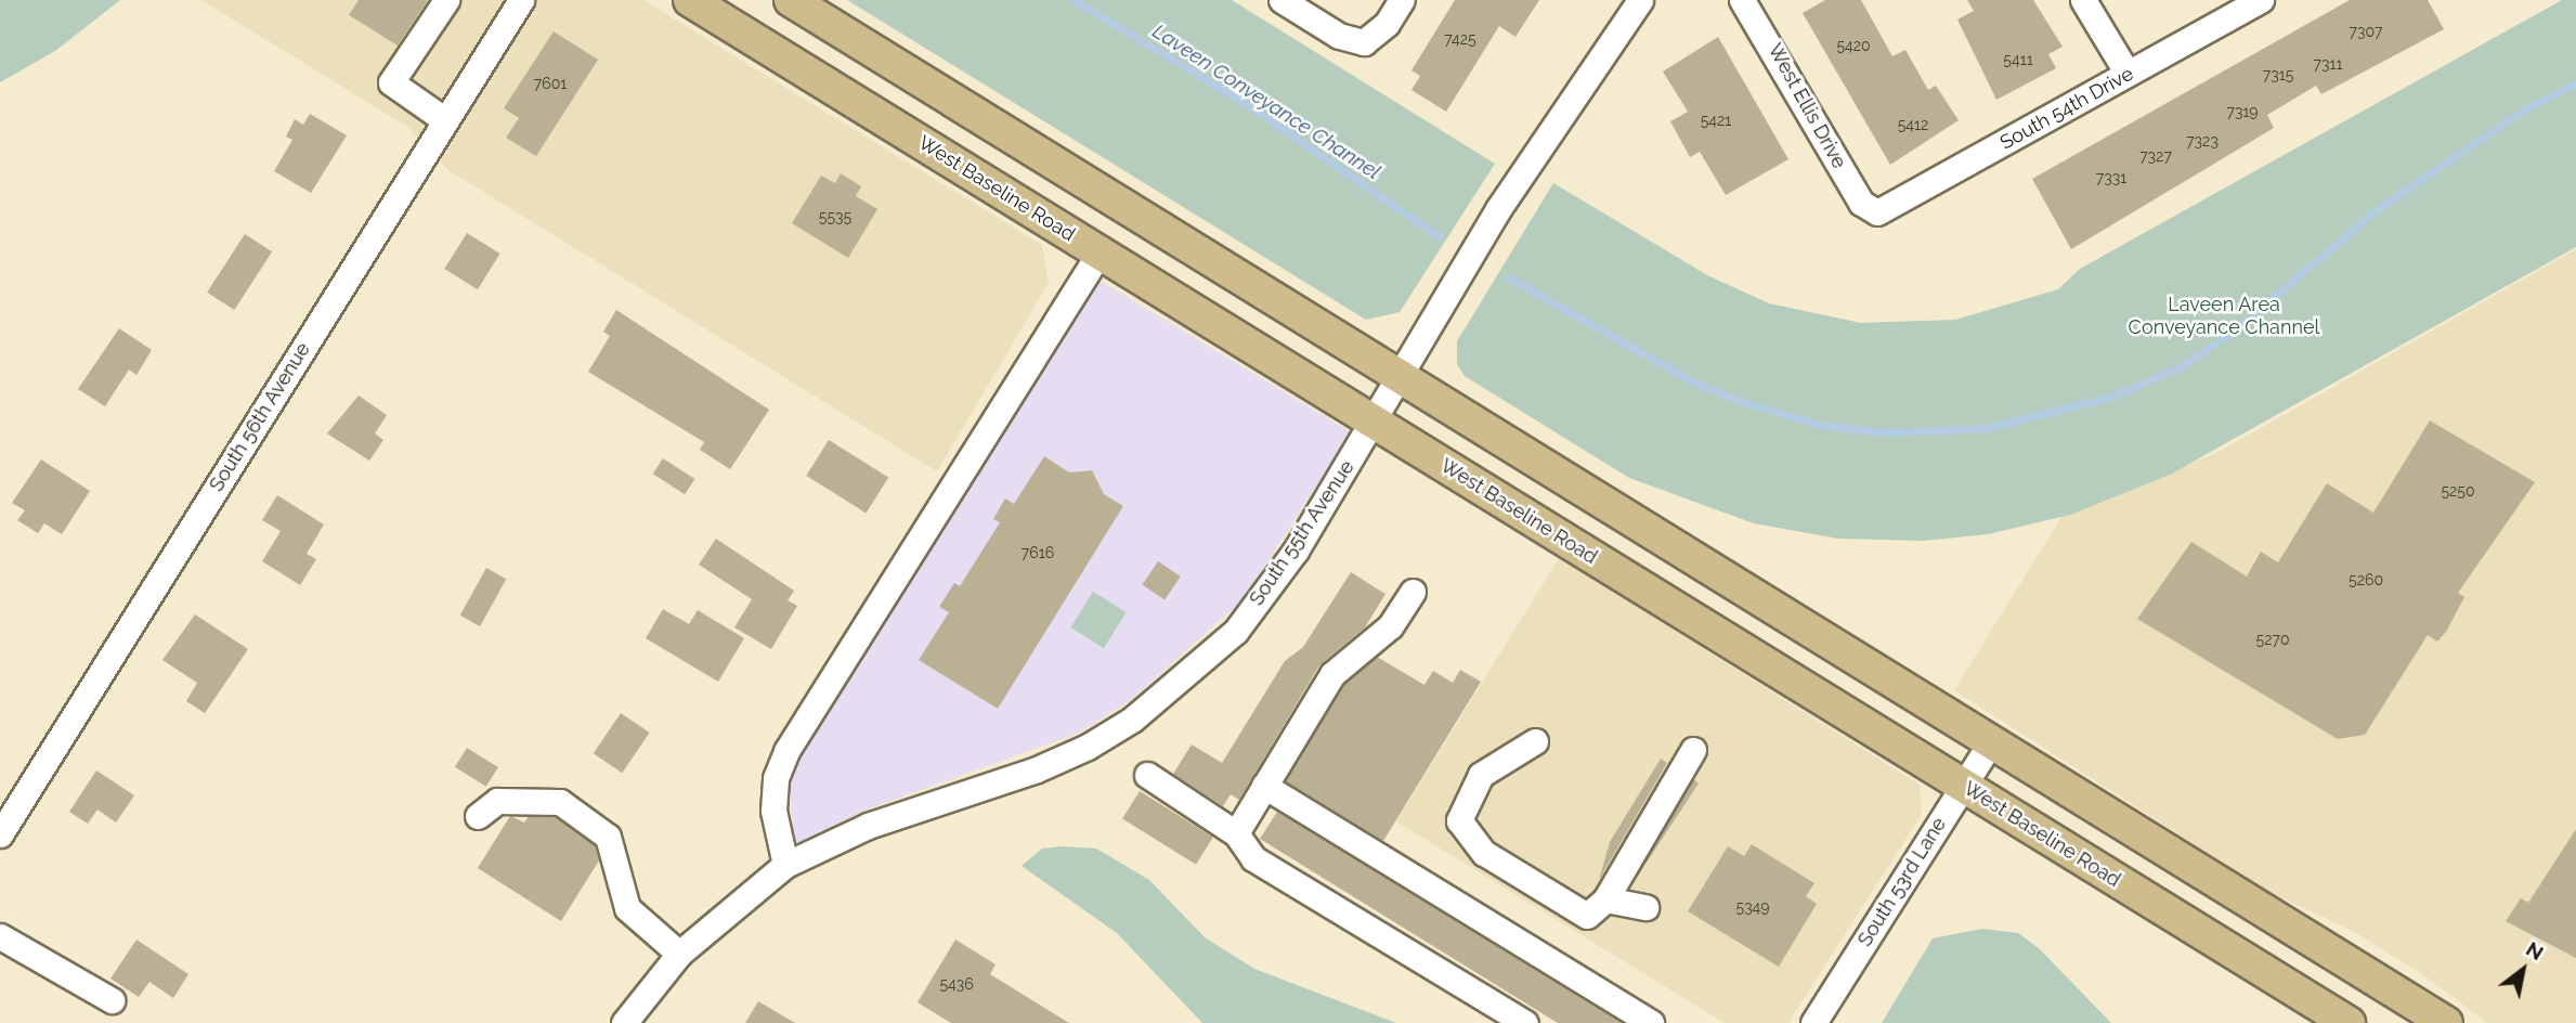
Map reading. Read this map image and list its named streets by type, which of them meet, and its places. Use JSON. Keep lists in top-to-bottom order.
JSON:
{
  "streets": {
    "main road": ["West Baseline Road"],
    "street": [
      "West Ellis Drive",
      "South 54th Drive",
      "South 56th Avenue",
      "South 55th Avenue",
      "South 53rd Lane"
    ]
  },
  "crossings": [
    ["West Ellis Drive", "South 54th Drive"],
    ["West Baseline Road", "South 55th Avenue"],
    ["West Baseline Road", "South 53rd Lane"]
  ],
  "water": ["Laveen Conveyance Channel"],
  "parks": ["Laveen Area Conveyance Channel"],
  "house_numbers": [
    "7307",
    "7425",
    "5420",
    "5411",
    "7311",
    "7315",
    "7601",
    "7319",
    "5421",
    "5412",
    "7323",
    "7327",
    "7331",
    "5535",
    "5250",
    "7616",
    "5260",
    "5270",
    "5349",
    "5436"
  ],
  "north": "top right"
}
